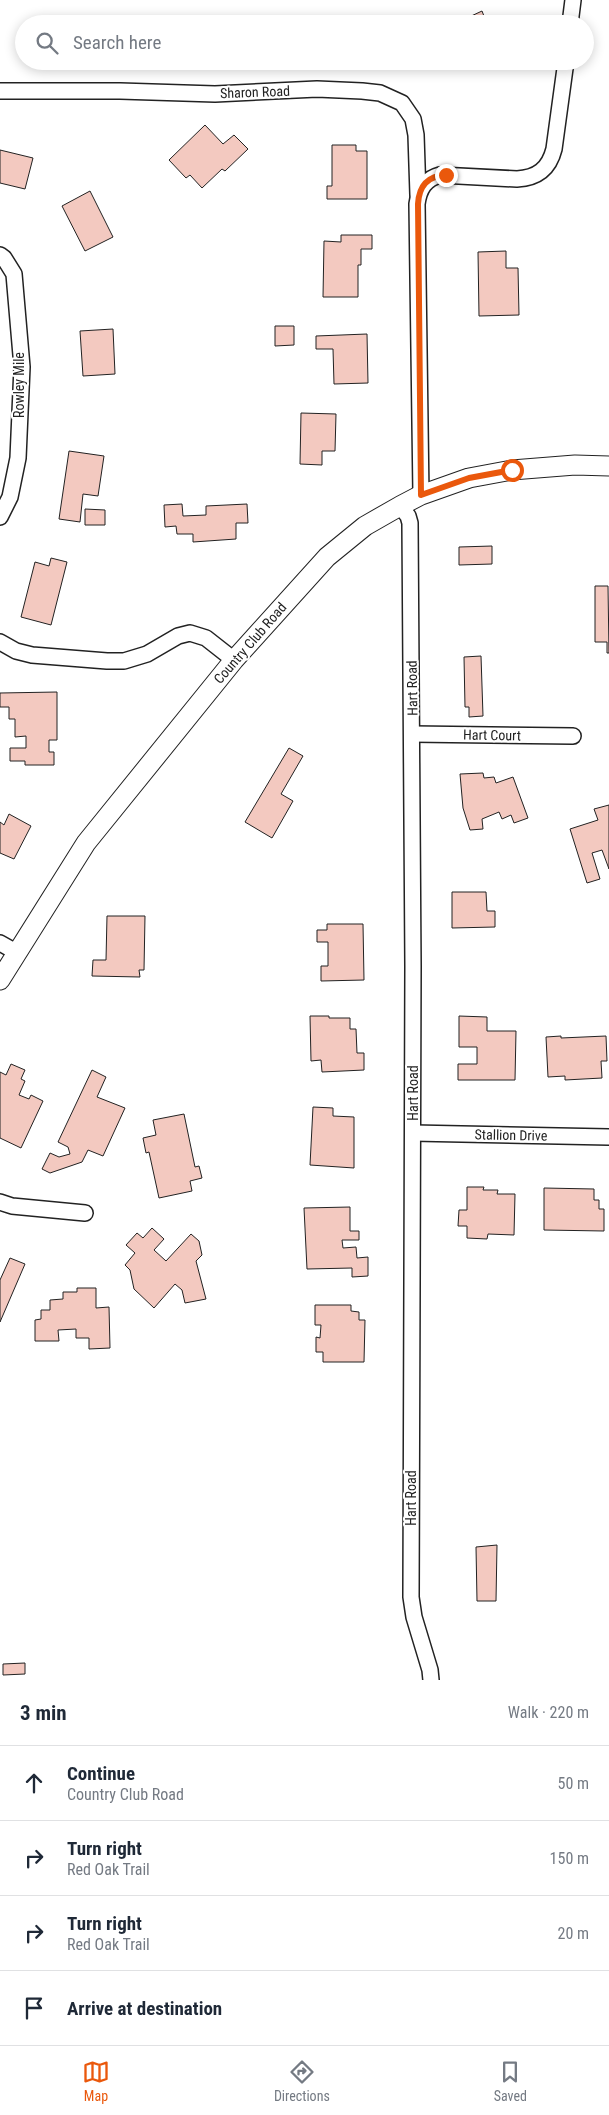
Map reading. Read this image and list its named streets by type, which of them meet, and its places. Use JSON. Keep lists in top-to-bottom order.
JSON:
{
  "streets": {
    "main road": ["Country Club Road"],
    "street": [
      "Sharon Road",
      "Rowley Mile",
      "Hart Road",
      "Hart Court",
      "Stallion Drive"
    ]
  },
  "crossings": [
    ["Sharon Road", "Country Club Road"],
    ["Country Club Road", "Hart Road"],
    ["Hart Road", "Hart Court"],
    ["Hart Road", "Stallion Drive"]
  ],
  "page": {
    "search": "Search here",
    "heading": ["3 min", "Walk · 220 m"],
    "list": [
      ["Continue", "Country Club Road", "50 m"],
      ["Turn right", "Red Oak Trail", "150 m"],
      ["Turn right", "Red Oak Trail", "20 m"],
      "Arrive at destination"
    ],
    "nav": ["Map", "Directions", "Saved"]
  }
}
